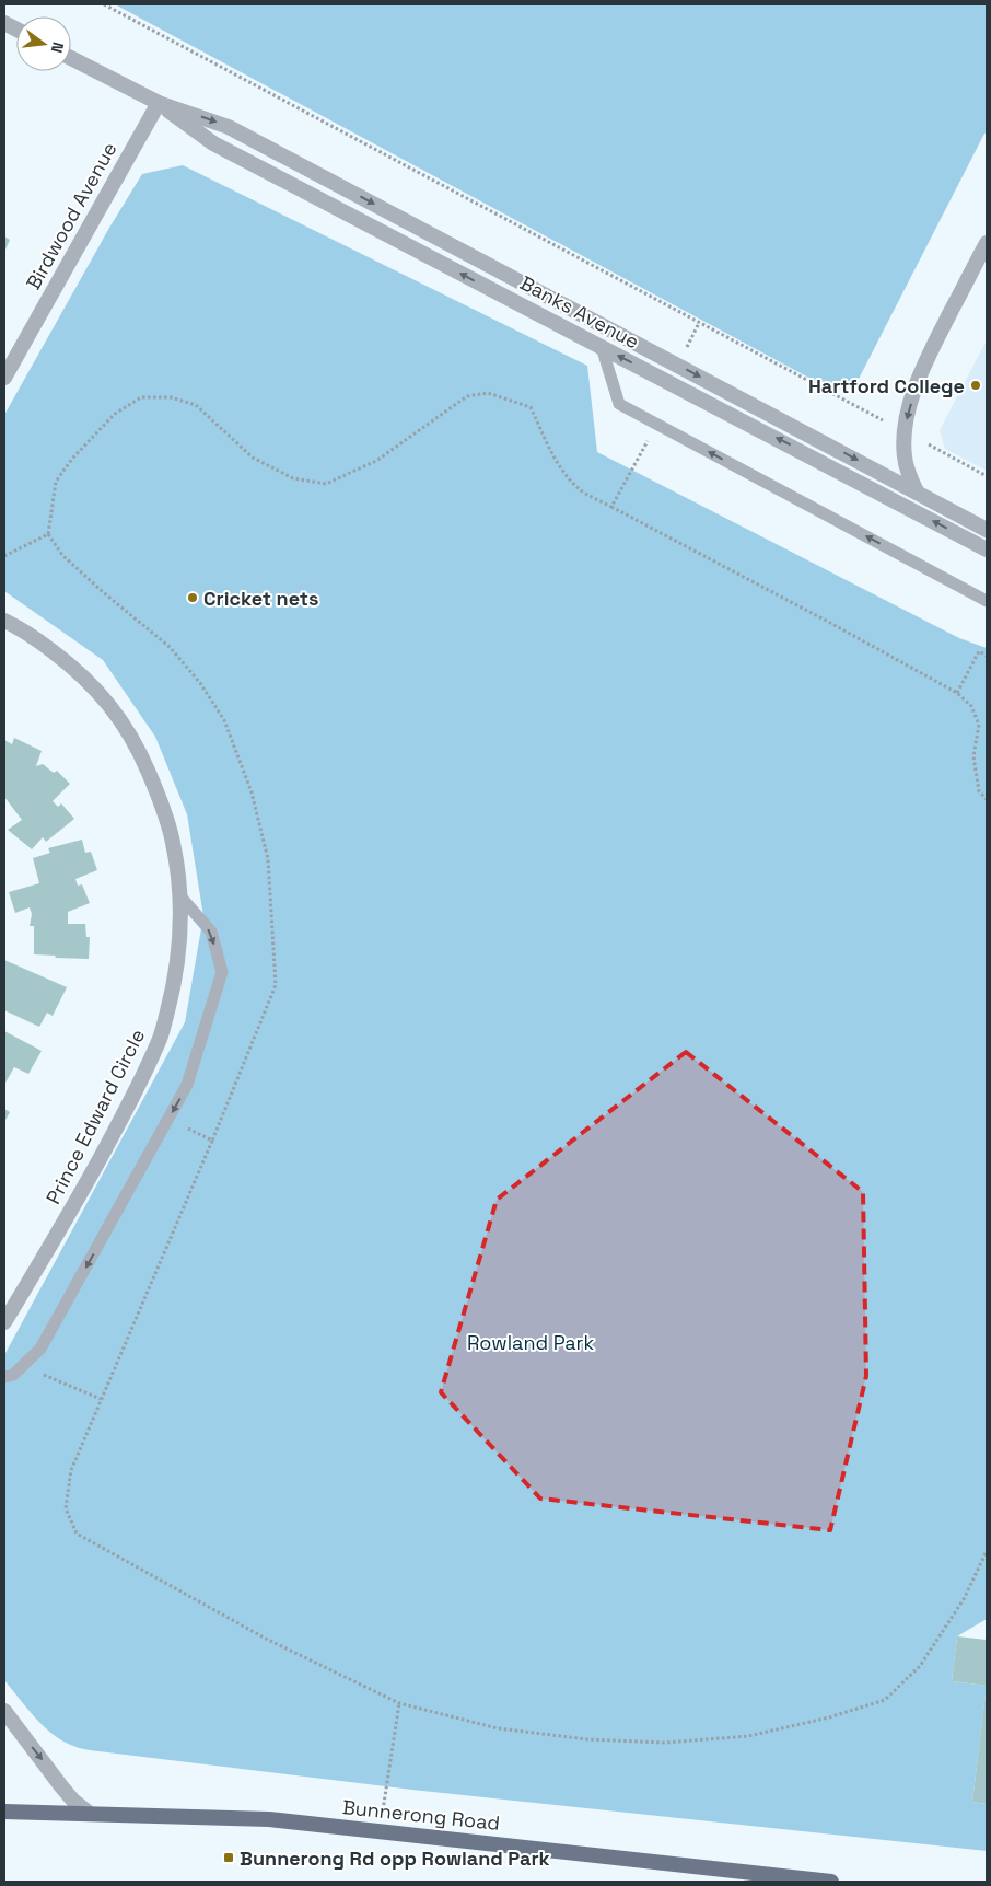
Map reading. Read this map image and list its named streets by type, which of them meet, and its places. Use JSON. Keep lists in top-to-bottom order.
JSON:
{
  "streets": {
    "main road": ["Bunnerong Road"],
    "street": ["Birdwood Avenue", "Banks Avenue", "Prince Edward Circle"]
  },
  "crossings": [
    ["Birdwood Avenue", "Banks Avenue"]
  ],
  "parks": ["Rowland Park"],
  "places": {
    "other": ["Hartford College", "Cricket nets"],
    "transit": ["Bunnerong Rd opp Rowland Park"]
  },
  "north": "right"
}
